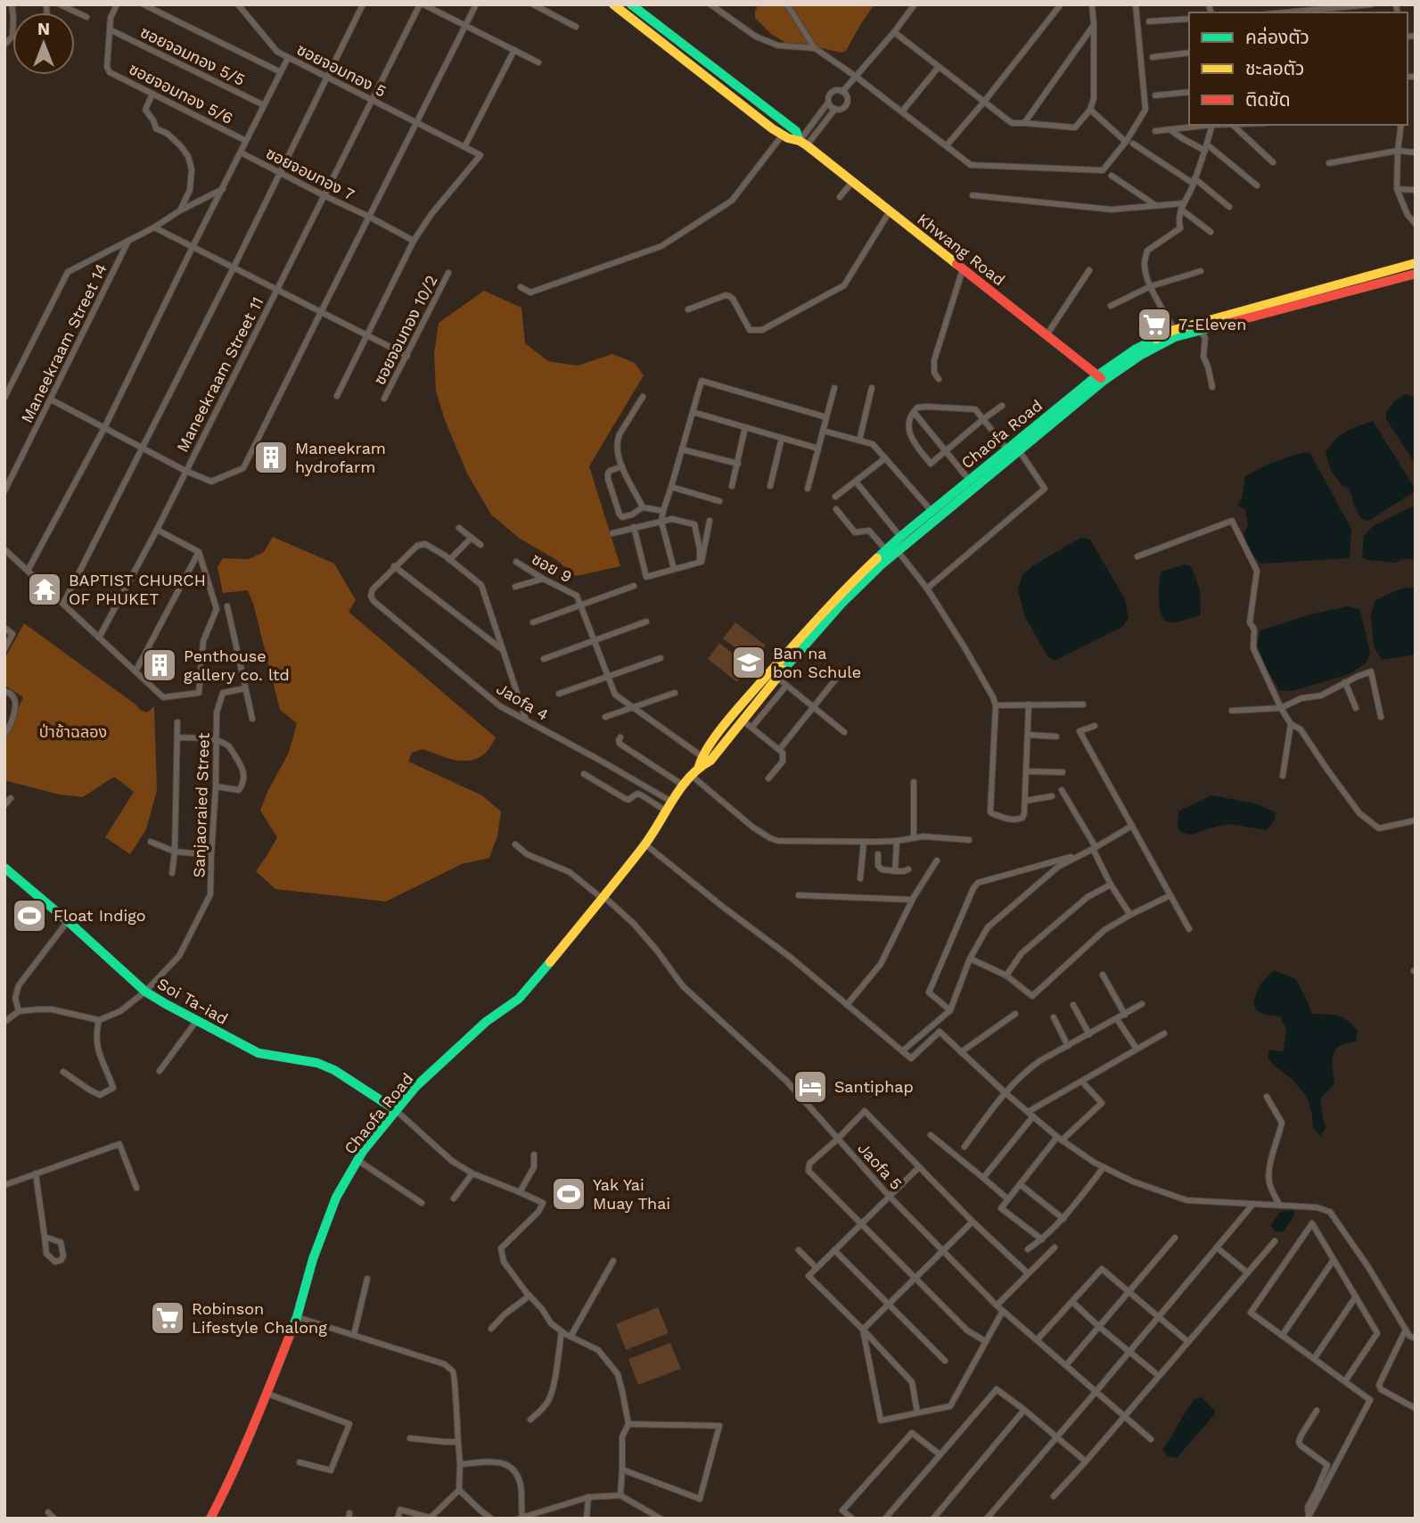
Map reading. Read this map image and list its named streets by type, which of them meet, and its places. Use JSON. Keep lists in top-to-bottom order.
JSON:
{
  "streets": {
    "main road": ["Khwang Road", "Chaofa Road", "Soi Ta-iad"],
    "street": [
      "ซอยจอมทอง 5/5",
      "ซอยจอมทอง 5",
      "ซอยจอมทอง 5/6",
      "ซอยจอมทอง 7",
      "ซอยจอมทอง 10/2",
      "Maneekraam Street 14",
      "Maneekraam Street 11",
      "ซอย 9",
      "Jaofa 4",
      "Sanjaoraied Street",
      "Jaofa 5"
    ]
  },
  "crossings": [
    ["ซอยจอมทอง 5/5", "ซอยจอมทอง 5/6"],
    ["ซอยจอมทอง 5", "ซอยจอมทอง 7"],
    ["ซอยจอมทอง 5", "Maneekraam Street 11"],
    ["ซอยจอมทอง 7", "Maneekraam Street 11"],
    ["Khwang Road", "Chaofa Road"],
    ["Chaofa Road", "Jaofa 4"],
    ["Chaofa Road", "Soi Ta-iad"],
    ["Chaofa Road", "Jaofa 5"],
    ["Sanjaoraied Street", "Soi Ta-iad"]
  ],
  "parks": ["ป่าช้าฉลอง"],
  "places": {
    "supermarket": ["7-Eleven", "Robinson Lifestyle Chalong"],
    "building": ["Maneekram hydrofarm", "Penthouse gallery co. ltd"],
    "temple": ["BAPTIST CHURCH OF PHUKET"],
    "school or university": ["Ban na bon Schule"],
    "sports": ["Float Indigo", "Yak Yai Muay Thai"],
    "hotel": ["Santiphap"]
  },
  "legend": ["คล่องตัว", "ชะลอตัว", "ติดขัด"],
  "north": "top"
}
